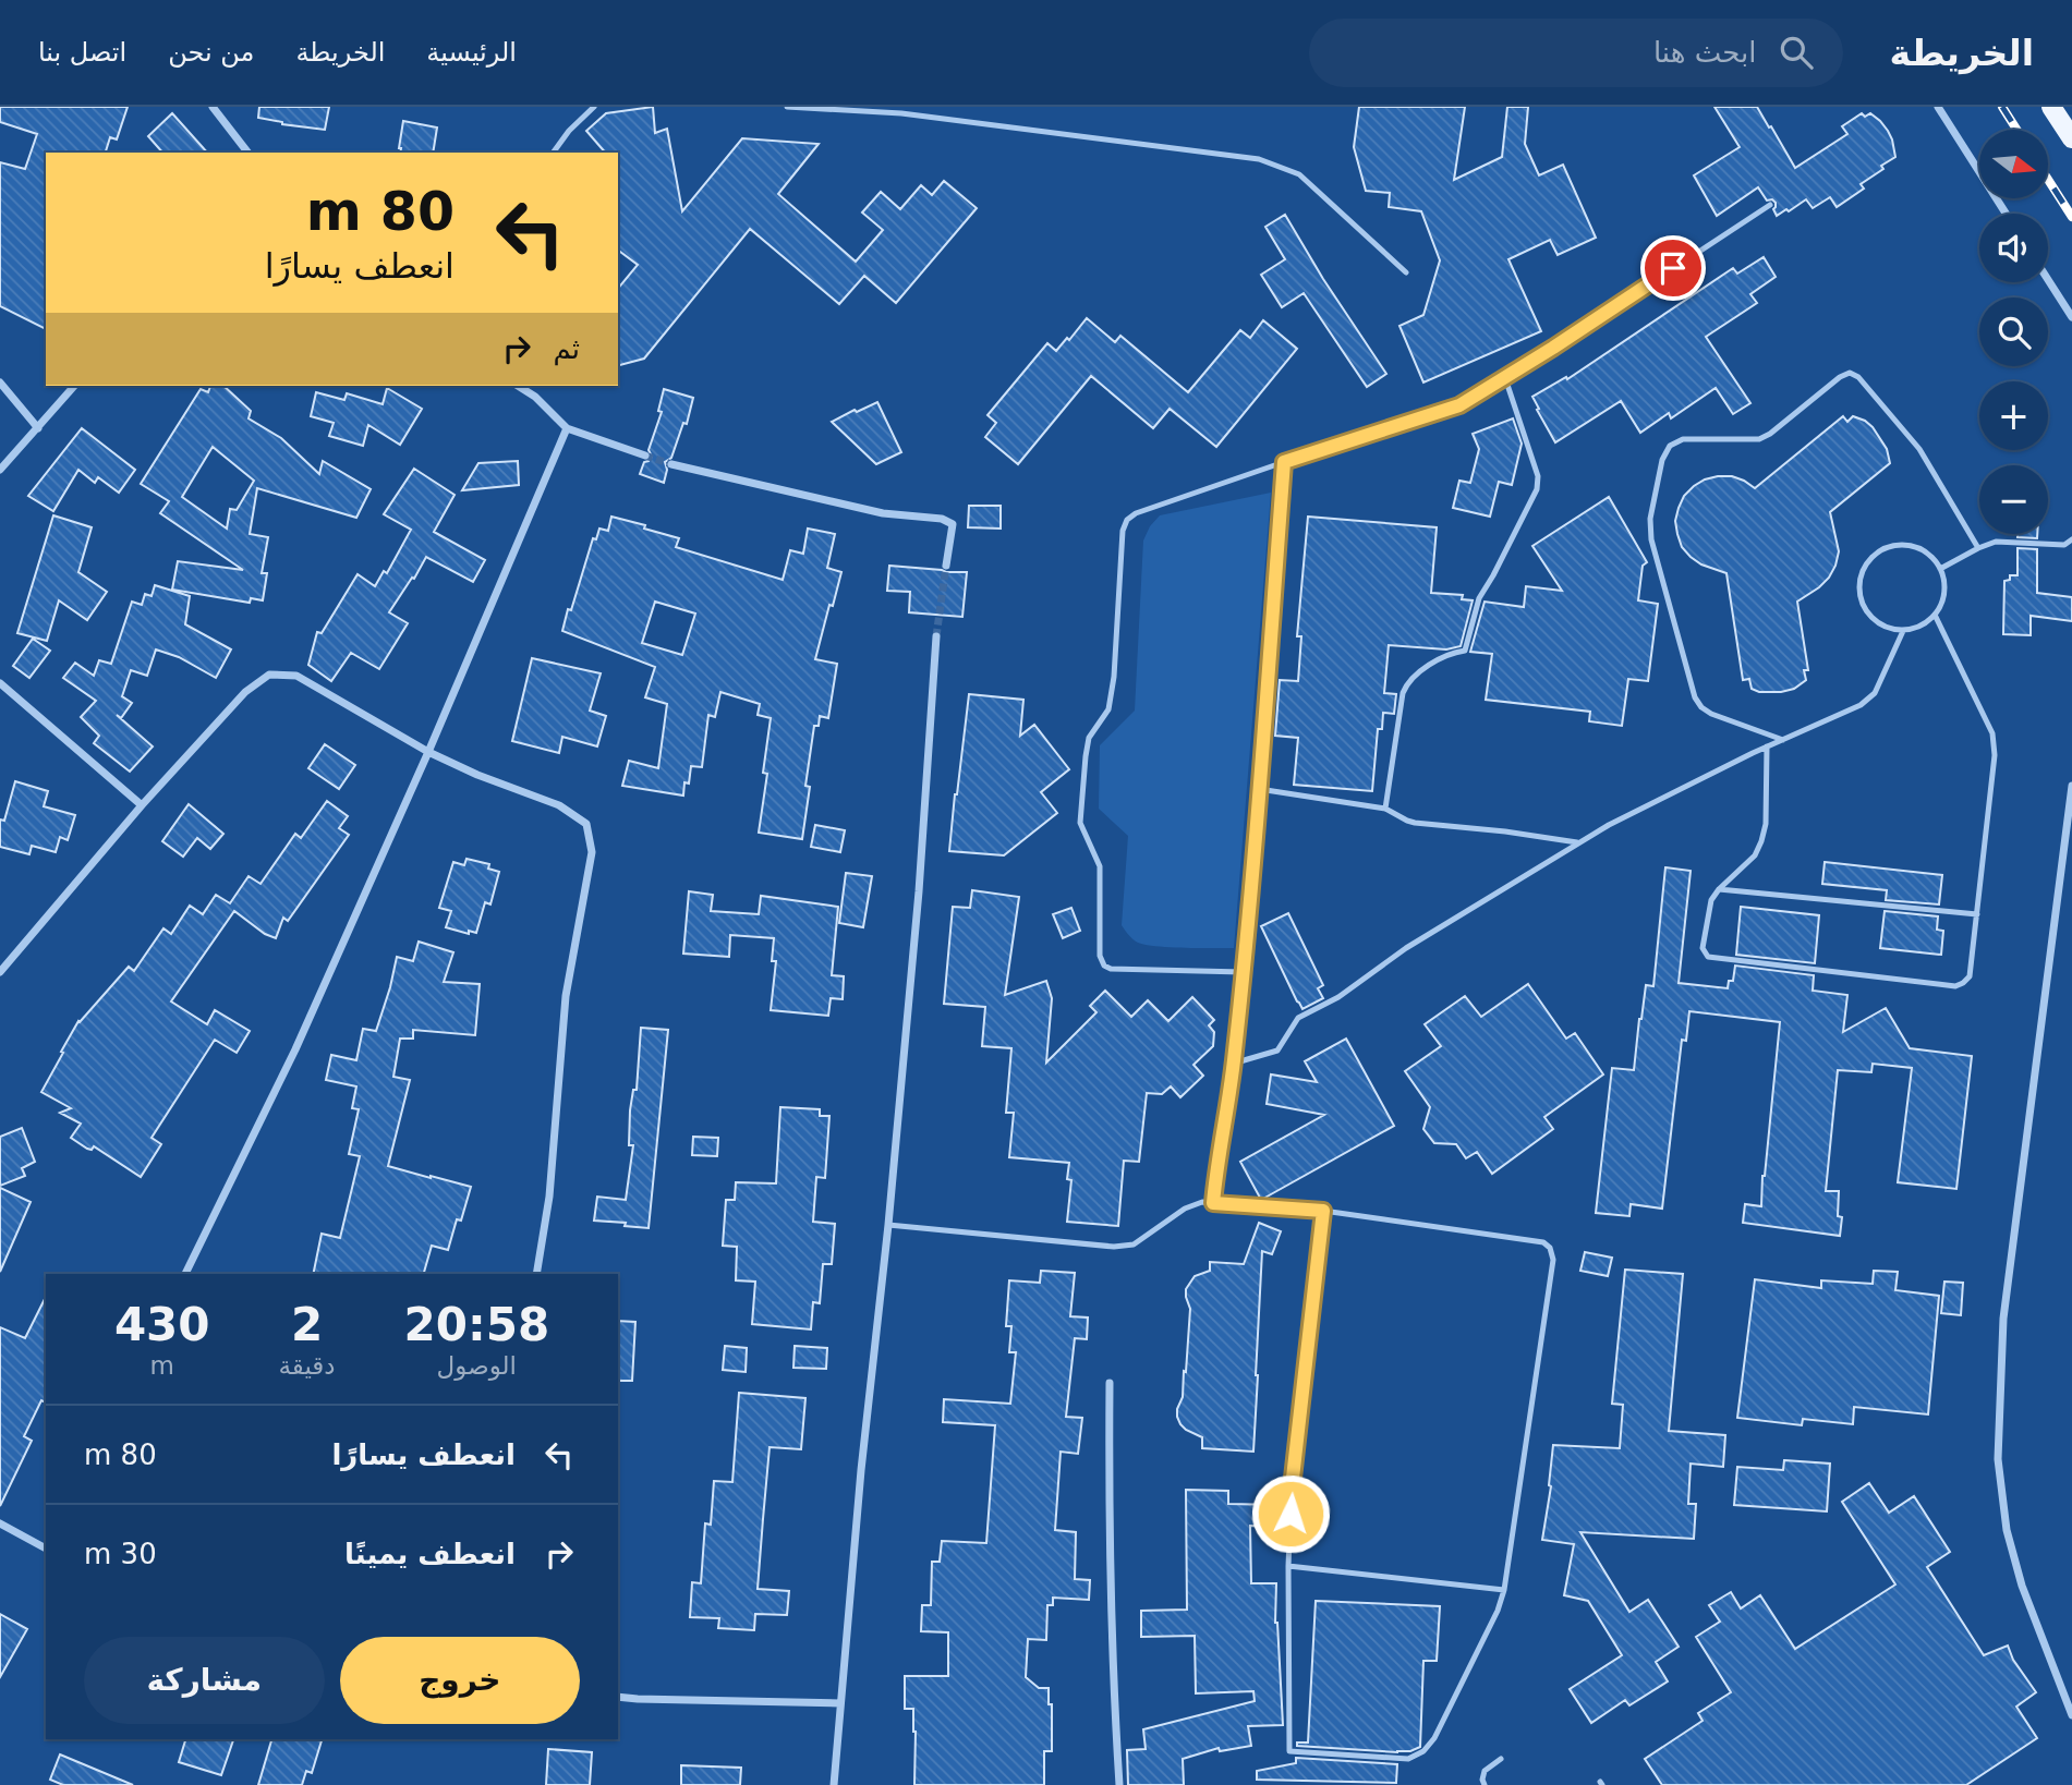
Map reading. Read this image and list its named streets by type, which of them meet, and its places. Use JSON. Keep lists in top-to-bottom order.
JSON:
{
  "north": "right",
  "page": {
    "header": "الخريطة",
    "search": "ابحث هنا",
    "nav": [
      "الرئيسية",
      "الخريطة",
      "من نحن",
      "اتصل بنا"
    ],
    "map_buttons": ["+", "−"],
    "turn": ["80 m", "انعطف يسارًا"],
    "then": "ثم",
    "eta": [
      "20:58",
      "الوصول",
      "2",
      "دقيقة",
      "430",
      "m"
    ],
    "list": [
      {
        "name": "انعطف يسارًا",
        "value": "80 m"
      },
      {
        "name": "انعطف يمينًا",
        "value": "30 m"
      }
    ],
    "buttons": ["خروج", "مشاركة"]
  }
}
